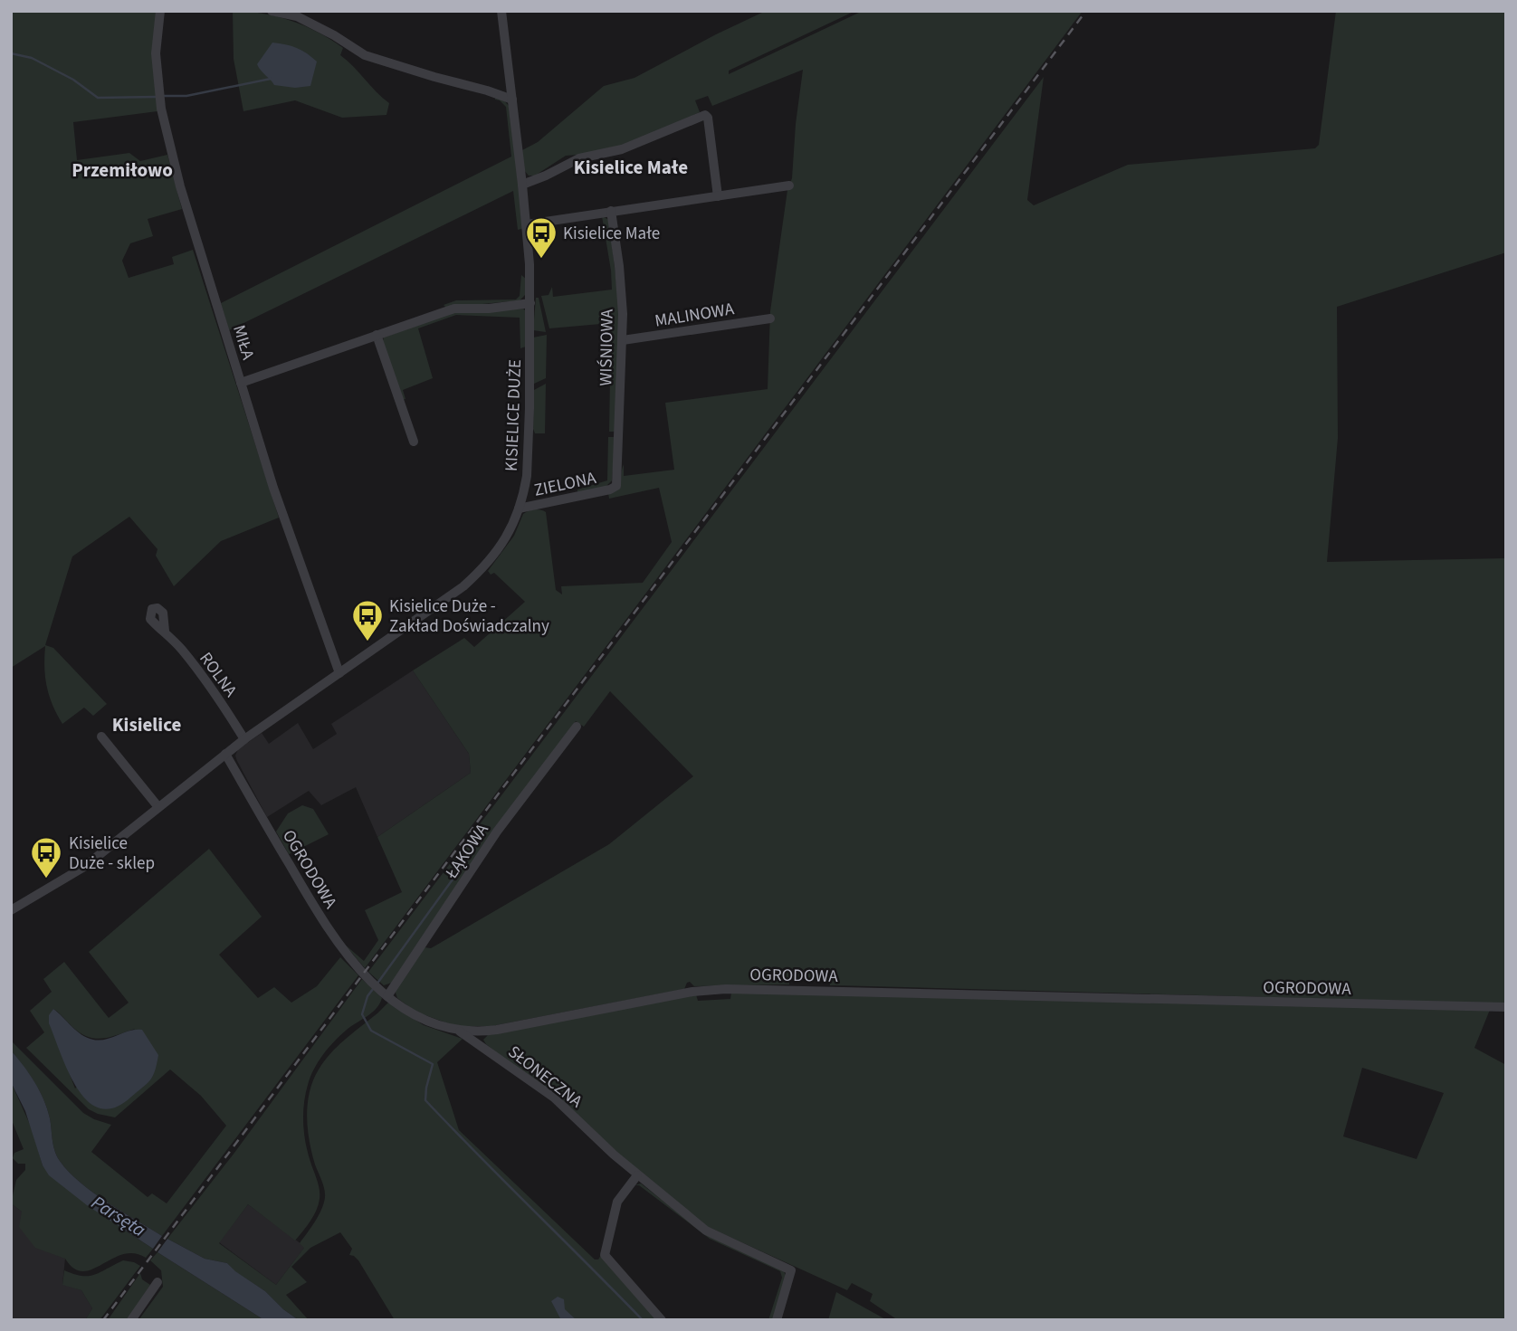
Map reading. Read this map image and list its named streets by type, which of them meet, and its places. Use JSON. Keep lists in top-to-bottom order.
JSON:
{
  "streets": {
    "street": [
      "MALINOWA",
      "MIŁA",
      "WIŚNIOWA",
      "KISIELICE DUŻE",
      "ZIELONA",
      "ROLNA",
      "ŁĄKOWA",
      "OGRODOWA",
      "SŁONECZNA"
    ]
  },
  "crossings": [
    ["MALINOWA", "WIŚNIOWA"],
    ["MIŁA", "KISIELICE DUŻE"],
    ["WIŚNIOWA", "ZIELONA"],
    ["KISIELICE DUŻE", "ZIELONA"],
    ["KISIELICE DUŻE", "ROLNA"],
    ["KISIELICE DUŻE", "OGRODOWA"],
    ["ŁĄKOWA", "OGRODOWA"],
    ["OGRODOWA", "SŁONECZNA"]
  ],
  "districts": ["Kisielice Małe", "Przemiłowo", "Kisielice"],
  "water": ["Parsęta"],
  "places": {
    "bus stop": ["Kisielice Małe", "Kisielice Duże - Zakład Doświadczalny", "Kisielice Duże - sklep"]
  }
}
